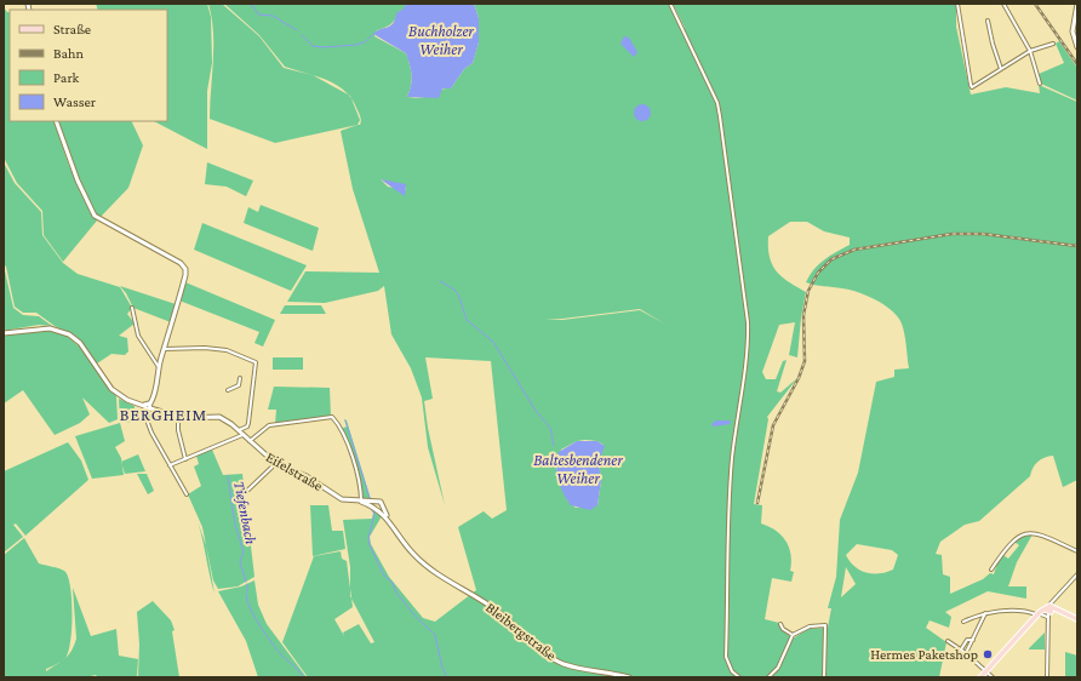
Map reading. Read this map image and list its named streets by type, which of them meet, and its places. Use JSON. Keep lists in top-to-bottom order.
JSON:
{
  "streets": {
    "street": ["Eifelstraße", "Bleibergstraße"]
  },
  "crossings": [
    ["Eifelstraße", "Bleibergstraße"]
  ],
  "districts": ["BERGHEIM"],
  "water": ["Buchholzer Weiher", "Baltesbendener Weiher", "Tiefenbach"],
  "places": ["Hermes Paketshop"],
  "legend": [
    "Straße",
    "Bahn",
    "Park",
    "Wasser"
  ]
}
